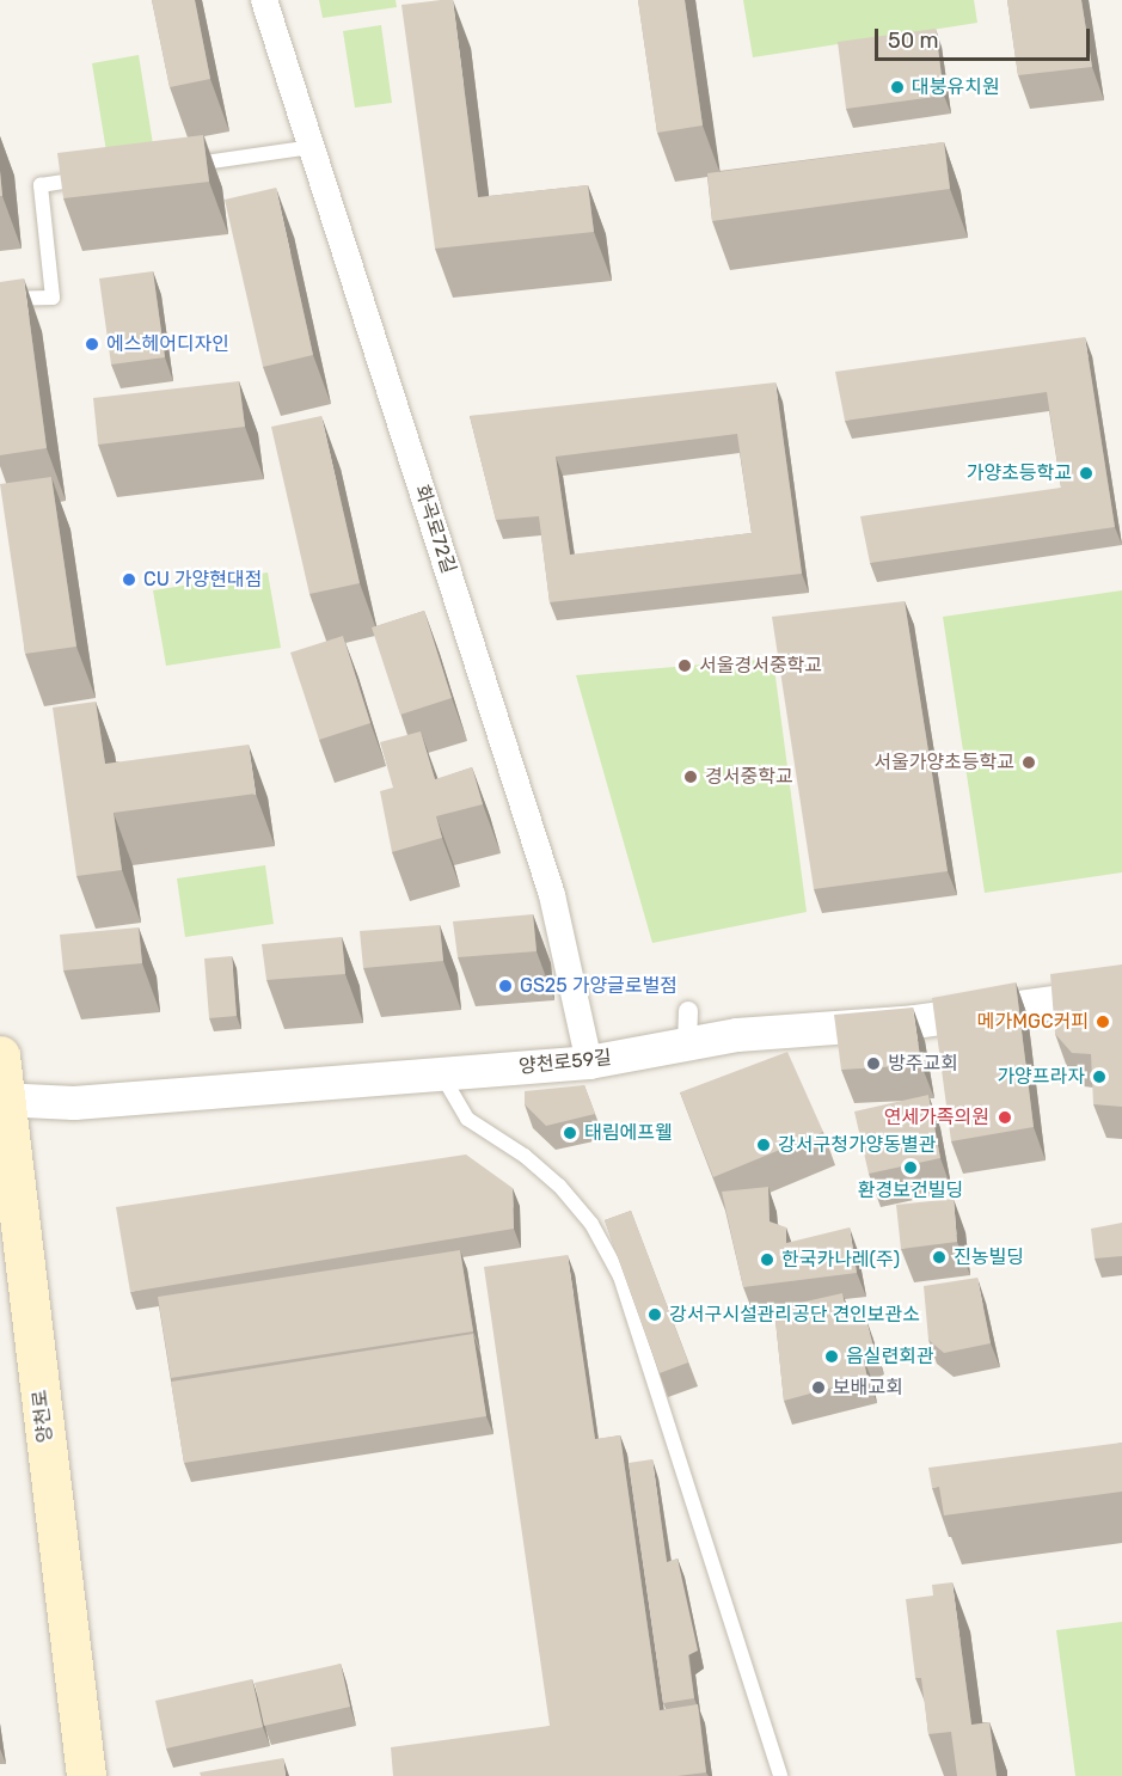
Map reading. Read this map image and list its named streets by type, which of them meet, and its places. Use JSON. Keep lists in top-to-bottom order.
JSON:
{
  "streets": {
    "main road": ["양천로"],
    "street": ["화곡로72길", "양천로59길"]
  },
  "crossings": [
    ["화곡로72길", "양천로59길"],
    ["양천로59길", "양천로"]
  ],
  "places": [
    "대붕유치원",
    "에스헤어디자인",
    "가양초등학교",
    "CU 가양현대점",
    "서울경서중학교",
    "서울가양초등학교",
    "경서중학교",
    "GS25 가양글로벌점",
    "메가MGC커피",
    "방주교회",
    "가양프라자",
    "연세가족의원",
    "태림에프웰",
    "강서구청가양동별관",
    "환경보건빌딩",
    "진농빌딩",
    "한국카나레(주)",
    "강서구시설관리공단 견인보관소",
    "음실련회관",
    "보배교회"
  ],
  "scale_bar": "50 m"
}
